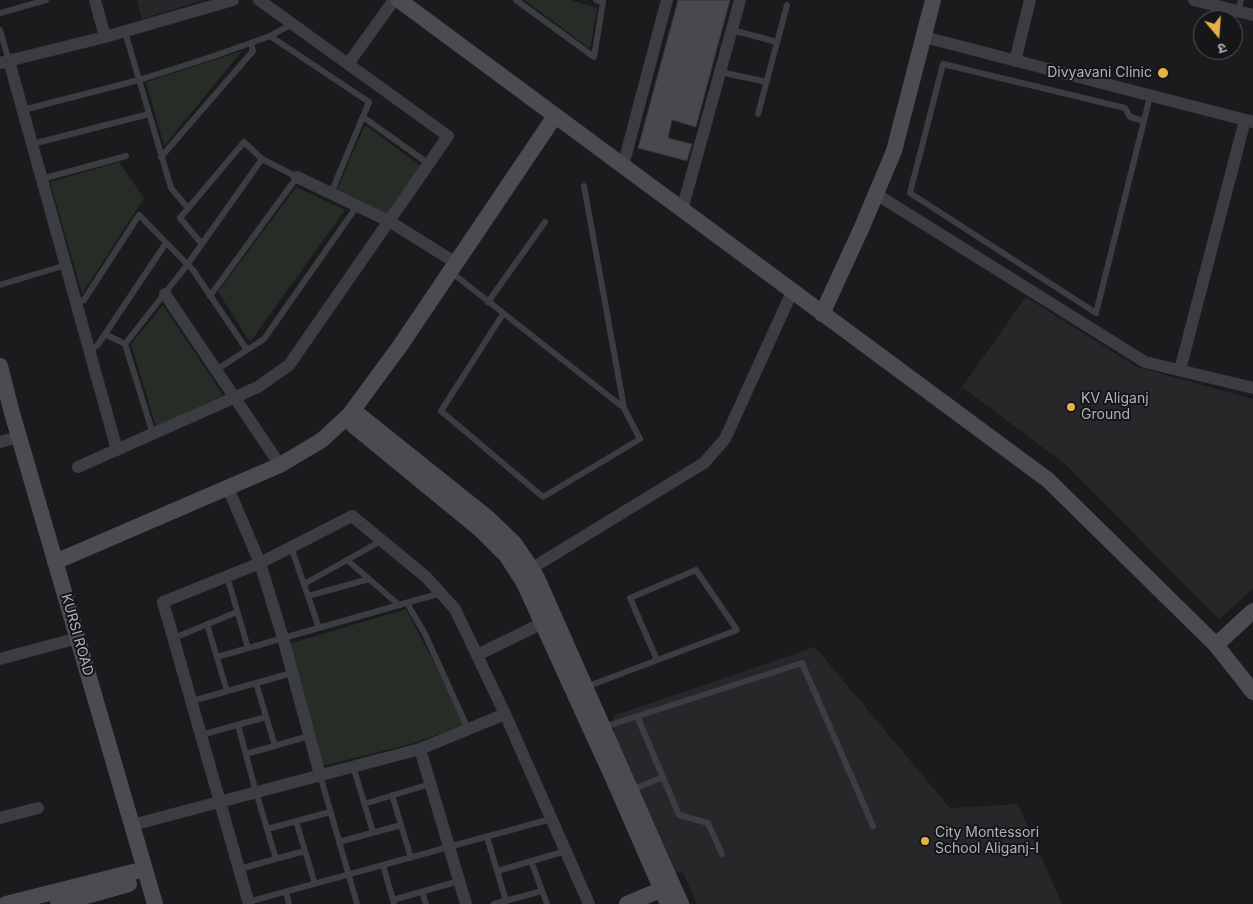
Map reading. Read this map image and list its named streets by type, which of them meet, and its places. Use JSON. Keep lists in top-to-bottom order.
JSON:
{
  "streets": {
    "street": ["KURSI ROAD"]
  },
  "places": ["Divyavani Clinic", "KV Aliganj Ground", "City Montessori School Aliganj-I"],
  "north": "bottom"
}
